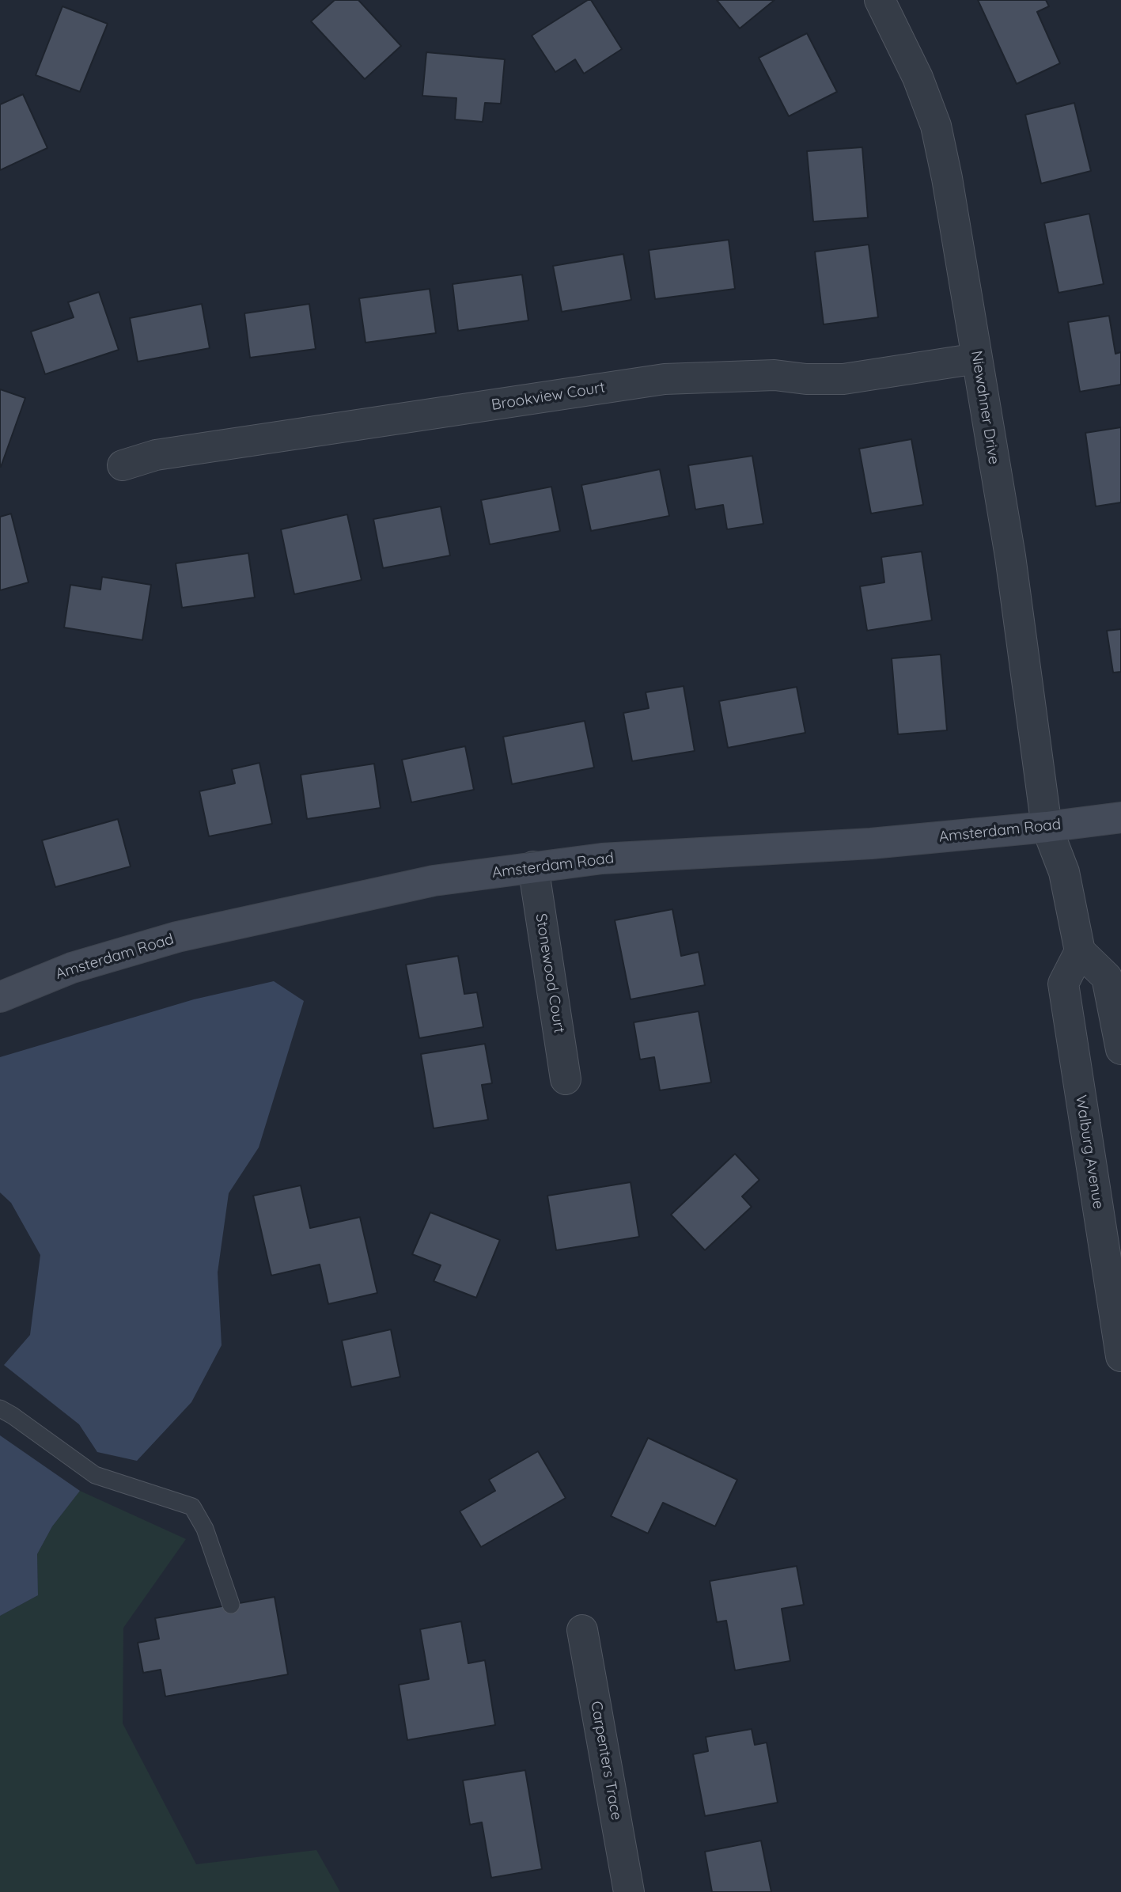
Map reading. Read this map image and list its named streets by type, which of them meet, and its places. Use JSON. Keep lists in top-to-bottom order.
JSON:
{
  "streets": {
    "main road": ["Amsterdam Road"],
    "street": [
      "Brookview Court",
      "Niewahner Drive",
      "Stonewood Court",
      "Walburg Avenue",
      "Carpenters Trace"
    ]
  },
  "crossings": [
    ["Brookview Court", "Niewahner Drive"],
    ["Niewahner Drive", "Amsterdam Road"],
    ["Amsterdam Road", "Stonewood Court"]
  ]
}
